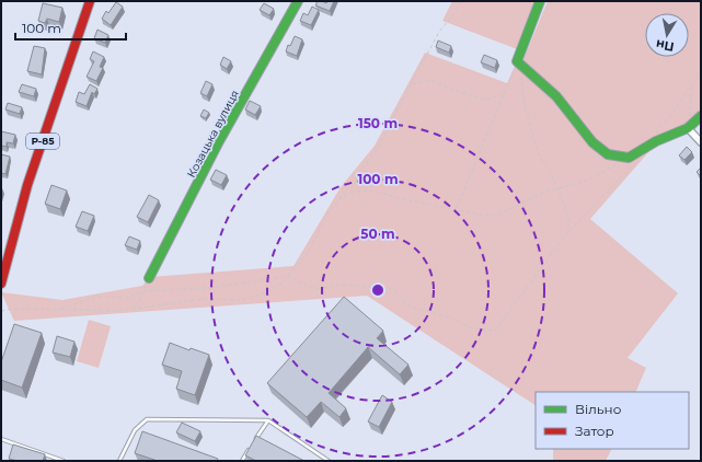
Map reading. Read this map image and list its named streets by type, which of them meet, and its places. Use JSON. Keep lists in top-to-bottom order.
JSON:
{
  "streets": {
    "street": ["Козацька вулиця", "Р-85"]
  },
  "legend": ["Вільно", "Затор"],
  "scale_bar": "100 m",
  "north": "bottom",
  "rings": ["150 m", "100 m", "50 m"]
}
